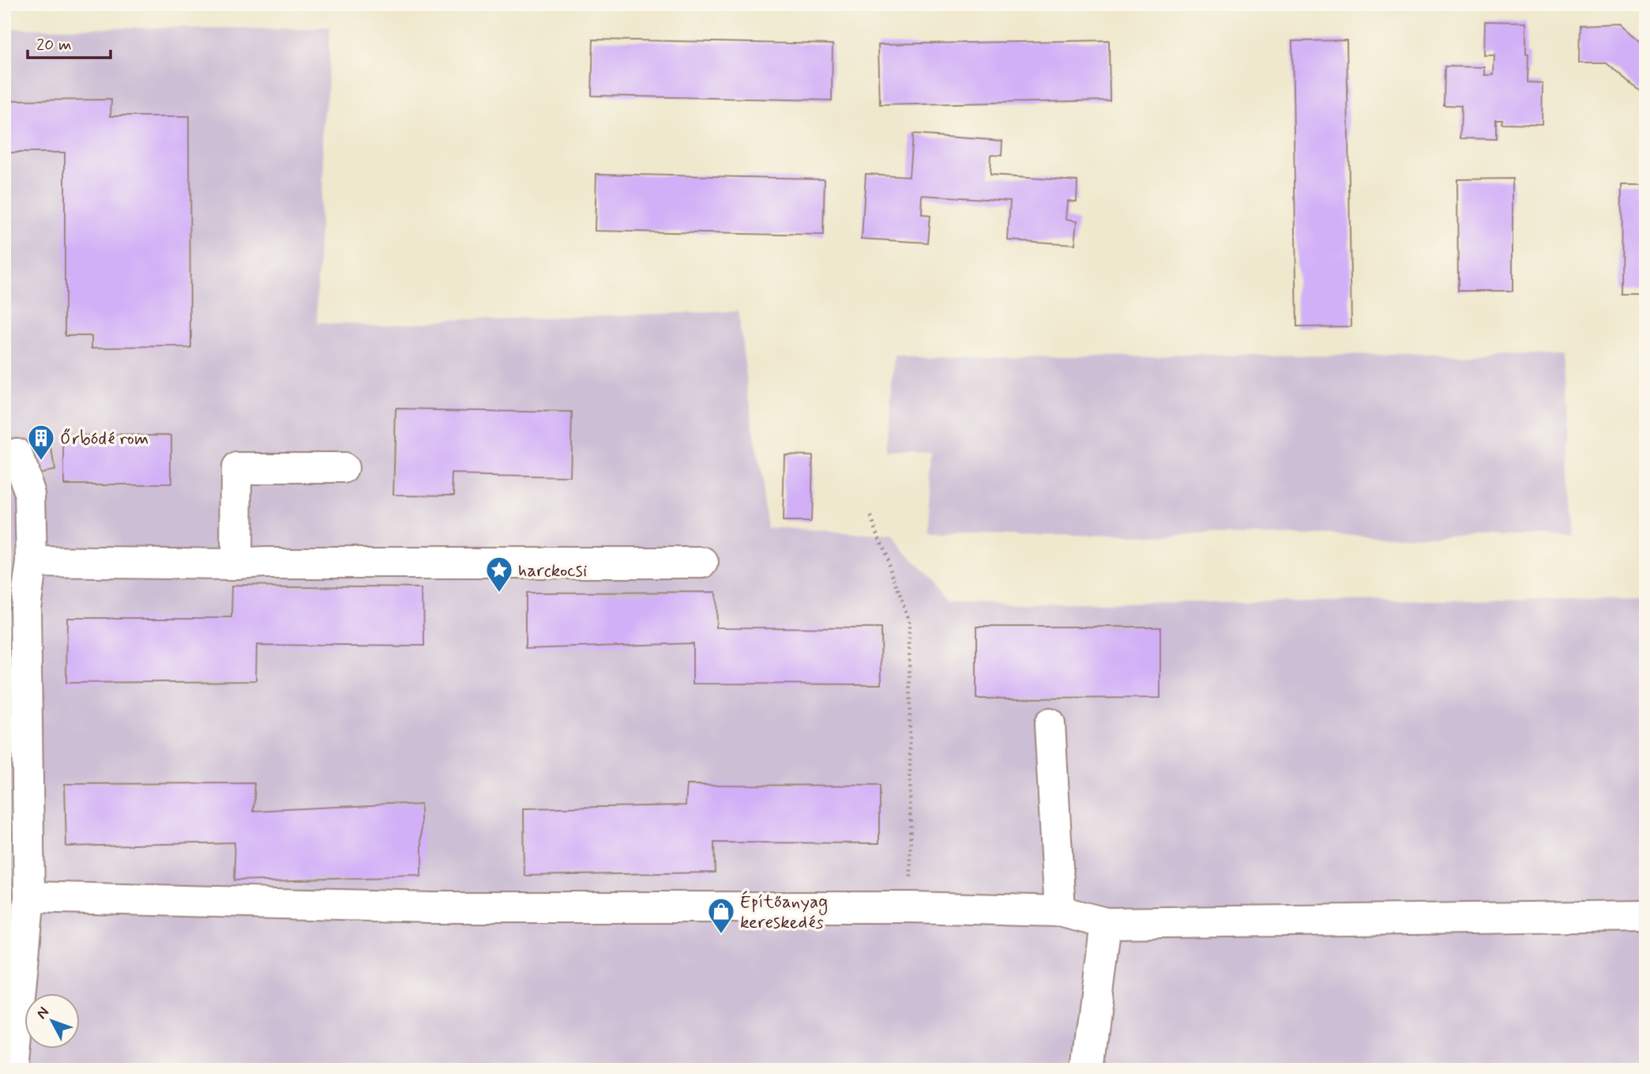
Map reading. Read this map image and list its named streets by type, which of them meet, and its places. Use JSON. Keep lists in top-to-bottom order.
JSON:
{
  "places": {
    "building": ["Őrbódé rom"],
    "place": ["harckocsi"],
    "shop": ["Építőanyag kereskedés"]
  },
  "scale_bar": "20 m",
  "north": "top left"
}
